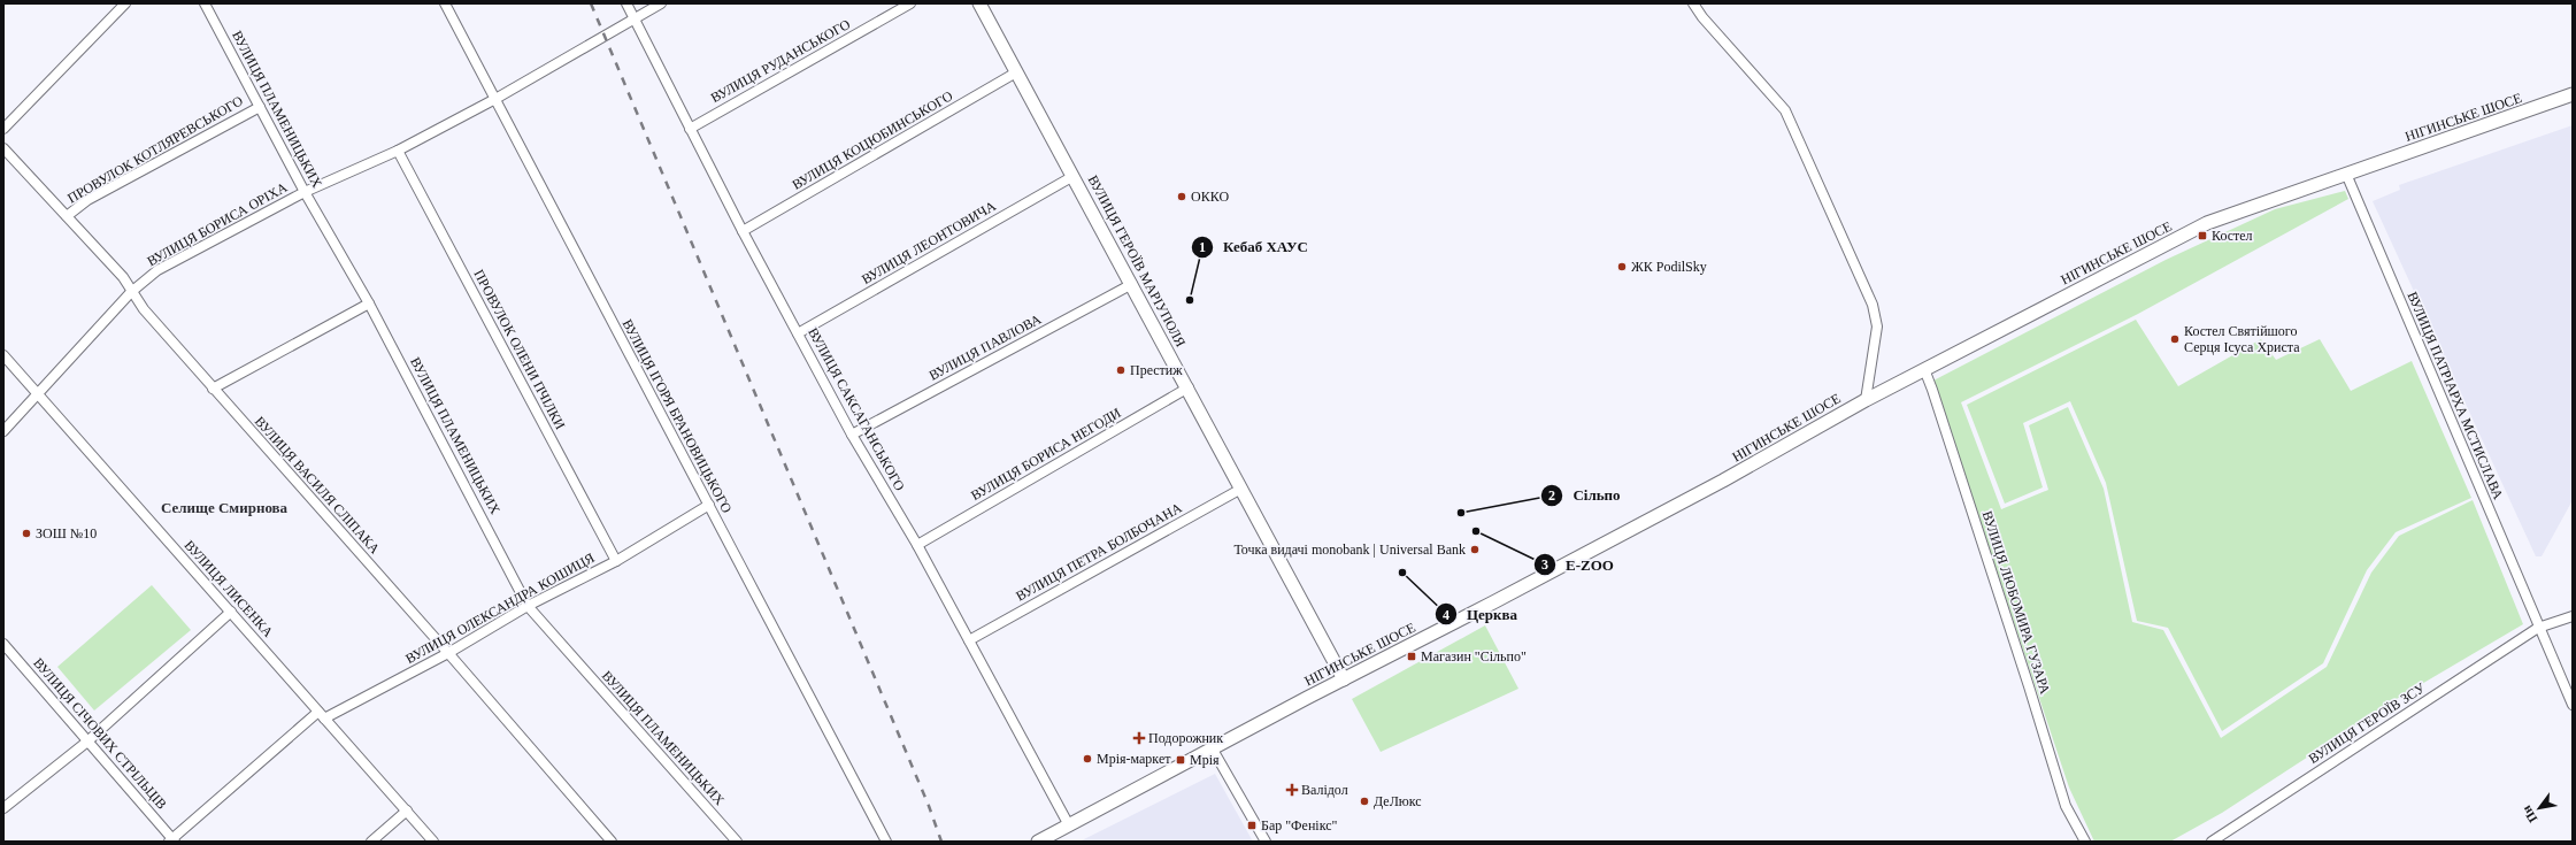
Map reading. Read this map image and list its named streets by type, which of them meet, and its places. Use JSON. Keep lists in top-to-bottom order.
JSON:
{
  "streets": {
    "main road": ["НІГИНСЬКЕ ШОСЕ", "ВУЛИЦЯ ГЕРОЇВ МАРІУПОЛЯ"],
    "street": [
      "ВУЛИЦЯ РУДАНСЬКОГО",
      "ВУЛИЦЯ ПЛАМЕНИЦЬКИХ",
      "ВУЛИЦЯ КОЦЮБИНСЬКОГО",
      "ПРОВУЛОК КОТЛЯРЕВСЬКОГО",
      "ВУЛИЦЯ БОРИСА ОРІХА",
      "ВУЛИЦЯ ЛЕОНТОВИЧА",
      "ВУЛИЦЯ ПАВЛОВА",
      "ПРОВУЛОК ОЛЕНИ ПЧІЛКИ",
      "ВУЛИЦЯ ПАТРІАРХА МСТИСЛАВА",
      "ВУЛИЦЯ САКСАГАНСЬКОГО",
      "ВУЛИЦЯ ІГОРЯ БРАНОВИЦЬКОГО",
      "ВУЛИЦЯ БОРИСА НЕГОДИ",
      "ВУЛИЦЯ ВАСИЛЯ СЛІПАКА",
      "ВУЛИЦЯ ПЕТРА БОЛБОЧАНА",
      "ВУЛИЦЯ ЛИСЕНКА",
      "ВУЛИЦЯ ЛЮБОМИРА ГУЗАРА",
      "ВУЛИЦЯ ОЛЕКСАНДРА КОШИЦЯ",
      "ВУЛИЦЯ ГЕРОЇВ ЗСУ",
      "ВУЛИЦЯ СІЧОВИХ СТРІЛЬЦІВ"
    ]
  },
  "crossings": [
    ["ВУЛИЦЯ РУДАНСЬКОГО", "ВУЛИЦЯ САКСАГАНСЬКОГО"],
    ["ВУЛИЦЯ ПЛАМЕНИЦЬКИХ", "ПРОВУЛОК КОТЛЯРЕВСЬКОГО"],
    ["ВУЛИЦЯ ПЛАМЕНИЦЬКИХ", "ВУЛИЦЯ БОРИСА ОРІХА"],
    ["ВУЛИЦЯ ПЛАМЕНИЦЬКИХ", "ВУЛИЦЯ ОЛЕКСАНДРА КОШИЦЯ"],
    ["НІГИНСЬКЕ ШОСЕ", "ВУЛИЦЯ ГЕРОЇВ МАРІУПОЛЯ"],
    ["НІГИНСЬКЕ ШОСЕ", "ВУЛИЦЯ ПАТРІАРХА МСТИСЛАВА"],
    ["НІГИНСЬКЕ ШОСЕ", "ВУЛИЦЯ САКСАГАНСЬКОГО"],
    ["НІГИНСЬКЕ ШОСЕ", "ВУЛИЦЯ ЛЮБОМИРА ГУЗАРА"],
    ["ВУЛИЦЯ КОЦЮБИНСЬКОГО", "ВУЛИЦЯ ГЕРОЇВ МАРІУПОЛЯ"],
    ["ВУЛИЦЯ КОЦЮБИНСЬКОГО", "ВУЛИЦЯ САКСАГАНСЬКОГО"],
    ["ПРОВУЛОК КОТЛЯРЕВСЬКОГО", "ВУЛИЦЯ ВАСИЛЯ СЛІПАКА"],
    ["ВУЛИЦЯ БОРИСА ОРІХА", "ПРОВУЛОК ОЛЕНИ ПЧІЛКИ"],
    ["ВУЛИЦЯ БОРИСА ОРІХА", "ВУЛИЦЯ САКСАГАНСЬКОГО"],
    ["ВУЛИЦЯ БОРИСА ОРІХА", "ВУЛИЦЯ ІГОРЯ БРАНОВИЦЬКОГО"],
    ["ВУЛИЦЯ БОРИСА ОРІХА", "ВУЛИЦЯ ВАСИЛЯ СЛІПАКА"],
    ["ВУЛИЦЯ БОРИСА ОРІХА", "ВУЛИЦЯ ЛИСЕНКА"],
    ["ВУЛИЦЯ ЛЕОНТОВИЧА", "ВУЛИЦЯ ГЕРОЇВ МАРІУПОЛЯ"],
    ["ВУЛИЦЯ ЛЕОНТОВИЧА", "ВУЛИЦЯ САКСАГАНСЬКОГО"],
    ["ВУЛИЦЯ ГЕРОЇВ МАРІУПОЛЯ", "ВУЛИЦЯ ПАВЛОВА"],
    ["ВУЛИЦЯ ГЕРОЇВ МАРІУПОЛЯ", "ВУЛИЦЯ БОРИСА НЕГОДИ"],
    ["ВУЛИЦЯ ГЕРОЇВ МАРІУПОЛЯ", "ВУЛИЦЯ ПЕТРА БОЛБОЧАНА"],
    ["ВУЛИЦЯ ПАВЛОВА", "ВУЛИЦЯ САКСАГАНСЬКОГО"],
    ["ПРОВУЛОК ОЛЕНИ ПЧІЛКИ", "ВУЛИЦЯ ОЛЕКСАНДРА КОШИЦЯ"],
    ["ВУЛИЦЯ ПАТРІАРХА МСТИСЛАВА", "ВУЛИЦЯ ГЕРОЇВ ЗСУ"],
    ["ВУЛИЦЯ САКСАГАНСЬКОГО", "ВУЛИЦЯ БОРИСА НЕГОДИ"],
    ["ВУЛИЦЯ САКСАГАНСЬКОГО", "ВУЛИЦЯ ПЕТРА БОЛБОЧАНА"],
    ["ВУЛИЦЯ ІГОРЯ БРАНОВИЦЬКОГО", "ВУЛИЦЯ ОЛЕКСАНДРА КОШИЦЯ"],
    ["ВУЛИЦЯ ВАСИЛЯ СЛІПАКА", "ВУЛИЦЯ ОЛЕКСАНДРА КОШИЦЯ"],
    ["ВУЛИЦЯ ЛИСЕНКА", "ВУЛИЦЯ ОЛЕКСАНДРА КОШИЦЯ"],
    ["ВУЛИЦЯ ОЛЕКСАНДРА КОШИЦЯ", "ВУЛИЦЯ СІЧОВИХ СТРІЛЬЦІВ"]
  ],
  "districts": ["Селище Смирнова"],
  "places": {
    "other": [
      "ОККО",
      "ЖК PodilSky",
      "Кебаб ХАУС",
      "Костел Святійшого Серця Ісуса Христа",
      "Престиж",
      "Сільпо",
      "E-ZOO",
      "ЗОШ №10",
      "Точка видачі monobank | Universal Bank",
      "Церква",
      "Мрія-маркет",
      "ДеЛюкс"
    ],
    "transit": [
      "Костел",
      "Магазин \"Сільпо\"",
      "Мрія",
      "Бар \"Фенікс\""
    ],
    "health": ["Подорожник", "Валідол"]
  },
  "north": "bottom left"
}
